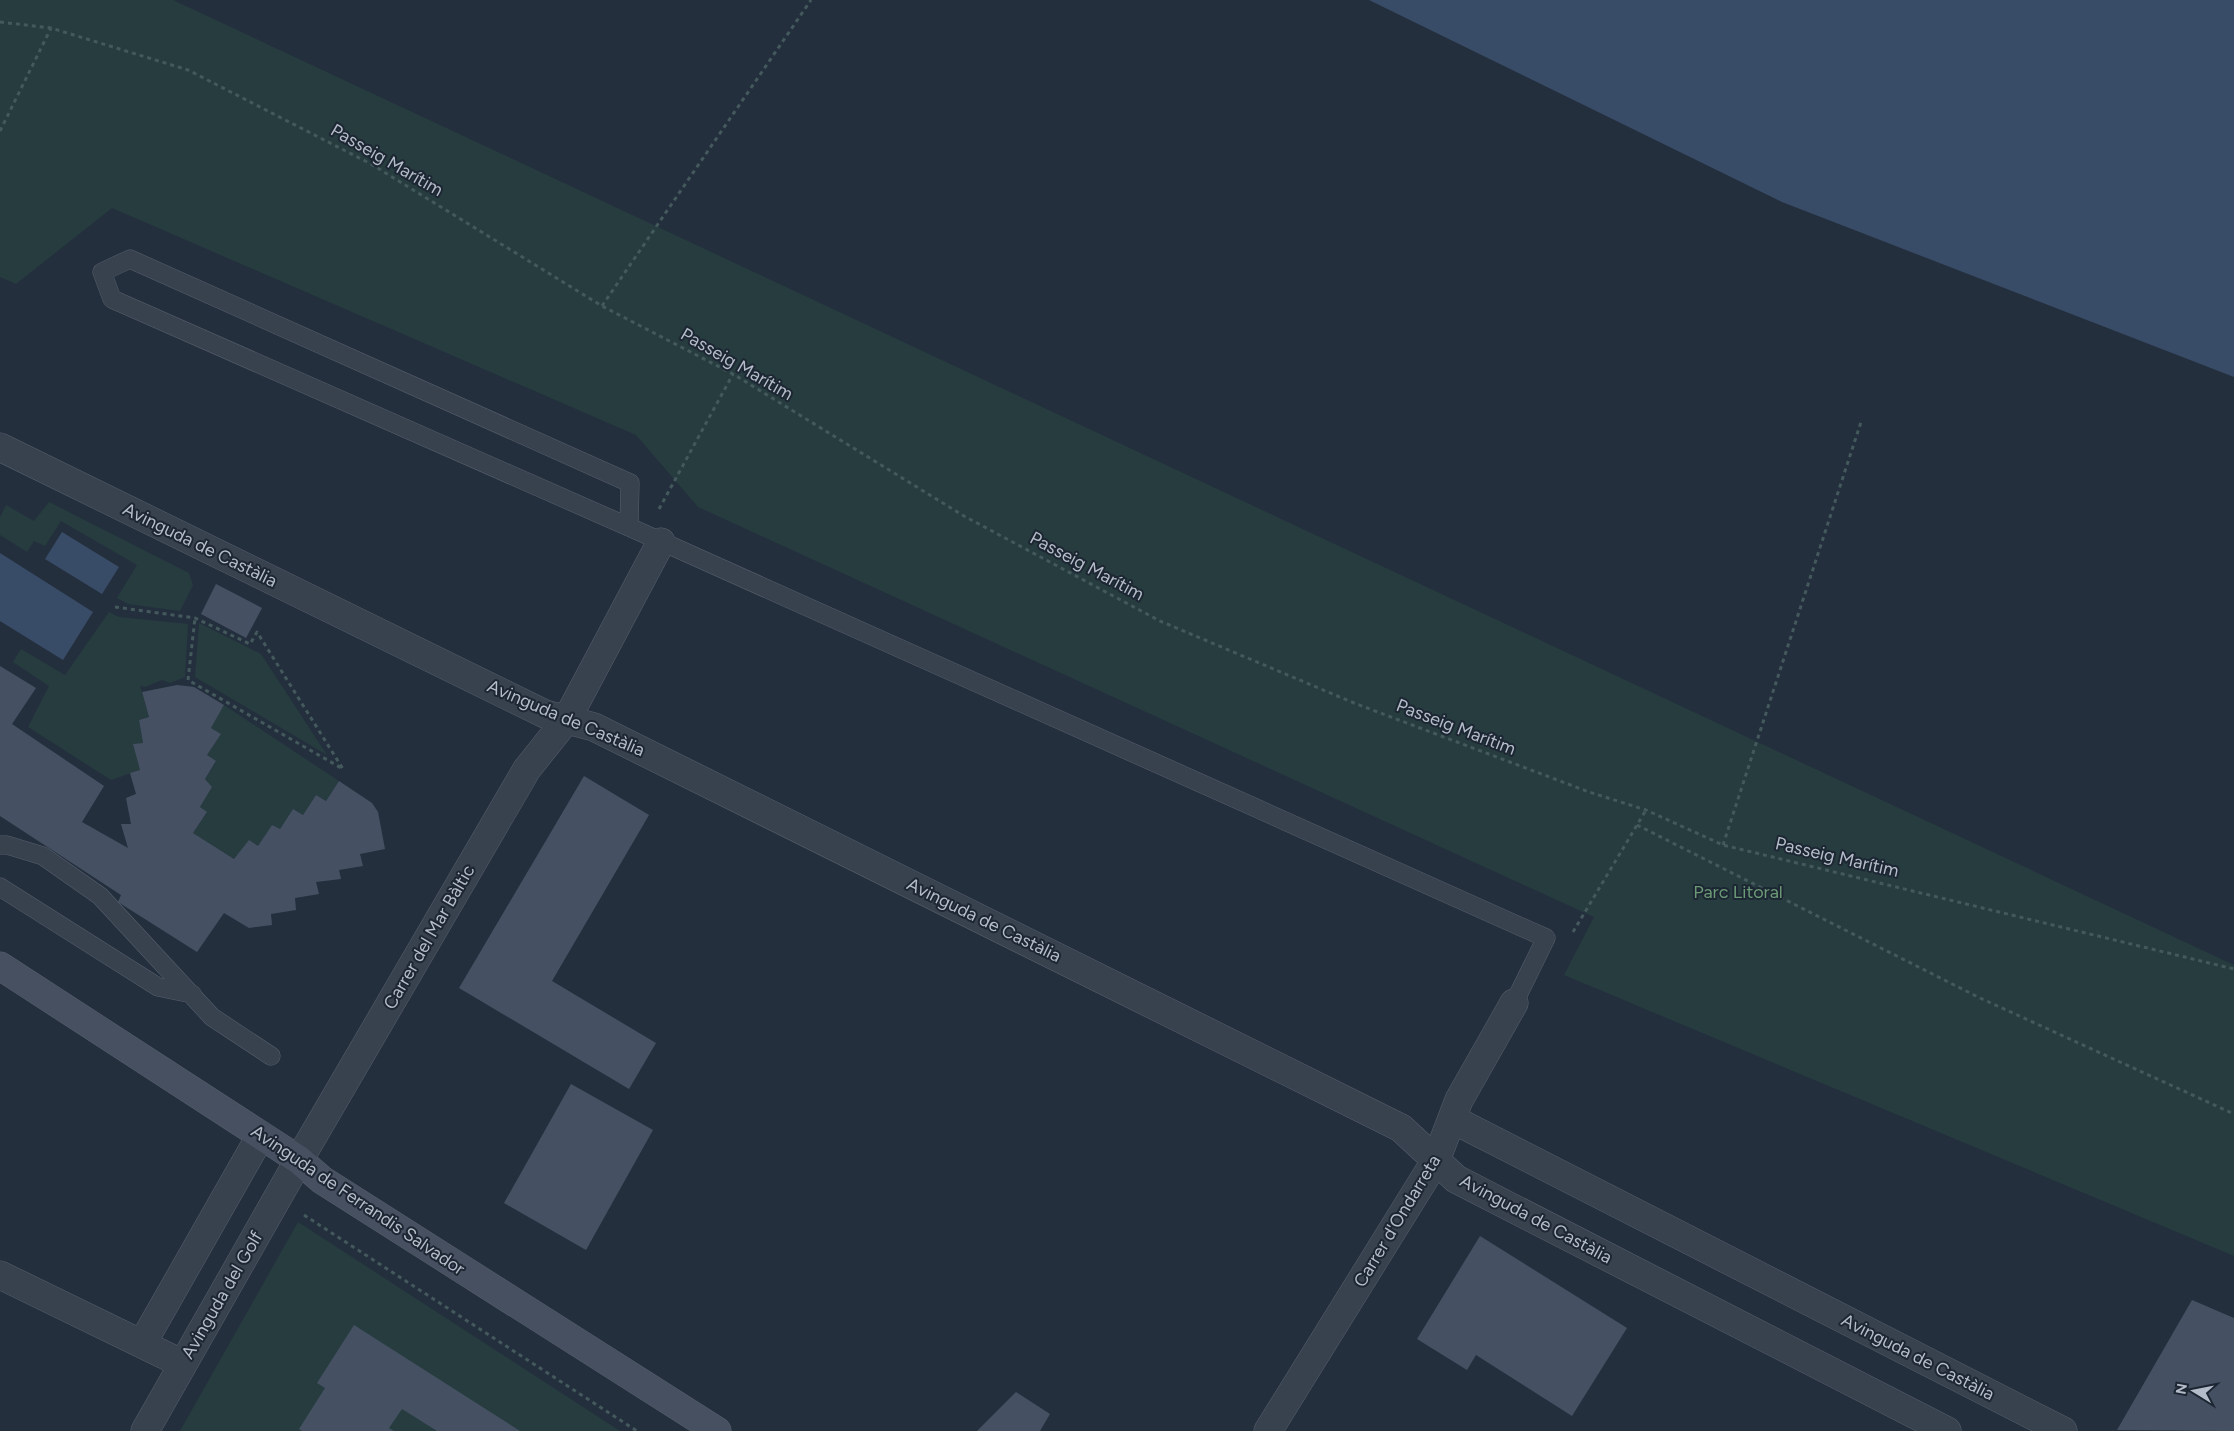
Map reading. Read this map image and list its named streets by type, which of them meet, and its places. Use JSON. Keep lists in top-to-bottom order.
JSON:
{
  "streets": {
    "street": [
      "Avinguda de Castàlia",
      "Carrer del Mar Bàltic",
      "Avinguda de Ferrandis Salvador",
      "Carrer d'Ondarreta",
      "Avinguda del Golf"
    ],
    "path": ["Passeig Marítim"]
  },
  "crossings": [
    ["Avinguda de Castàlia", "Carrer del Mar Bàltic"],
    ["Avinguda de Castàlia", "Carrer d'Ondarreta"],
    ["Carrer del Mar Bàltic", "Avinguda de Ferrandis Salvador"],
    ["Carrer del Mar Bàltic", "Avinguda del Golf"],
    ["Avinguda de Ferrandis Salvador", "Avinguda del Golf"]
  ],
  "parks": ["Parc Litoral"],
  "north": "left"
}
